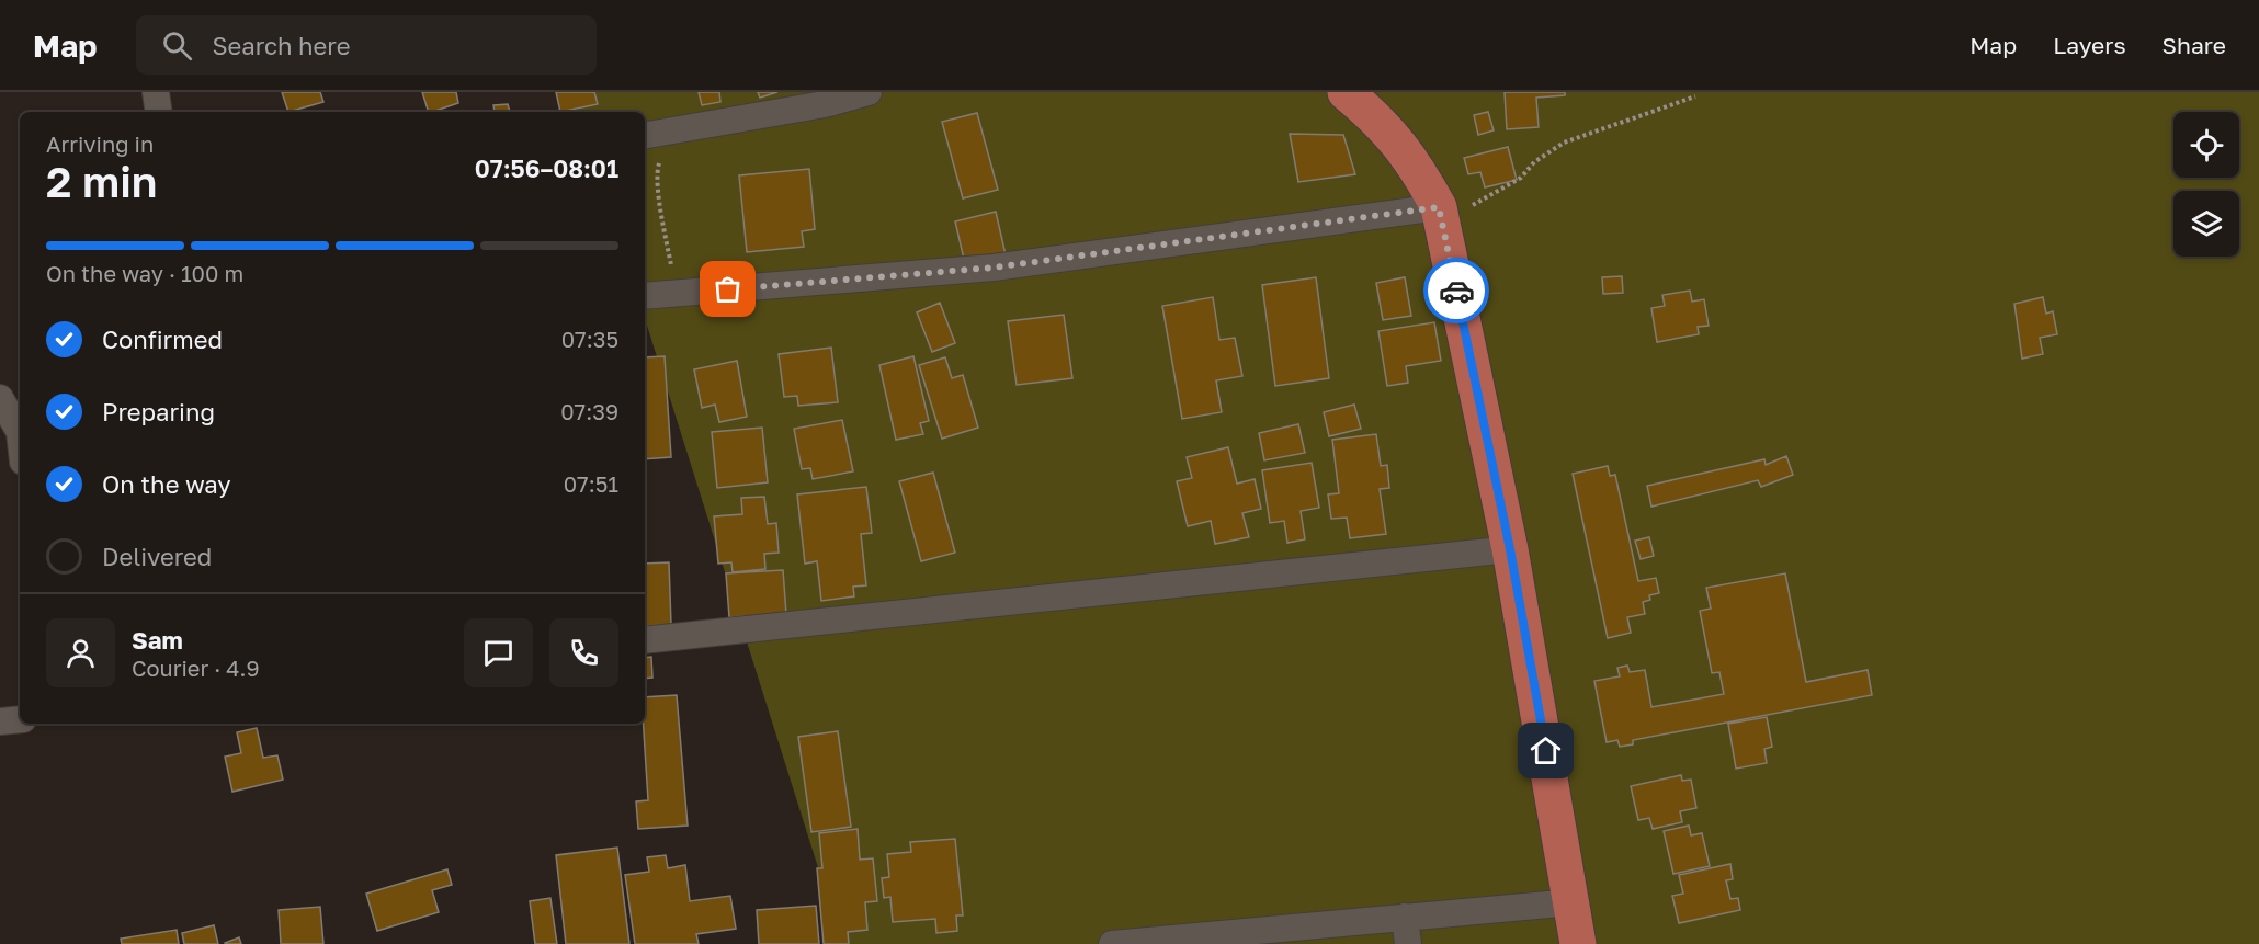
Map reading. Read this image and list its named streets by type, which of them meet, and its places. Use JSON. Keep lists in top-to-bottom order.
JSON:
{
  "page": {
    "header": "Map",
    "search": "Search here",
    "nav": ["Map", "Layers", "Share"],
    "heading": ["2 min", "Arriving in", "07:56–08:01"],
    "panel": ["Sam", "Courier · 4.9"],
    "bar": "On the way · 100 m",
    "list": [
      ["Confirmed", "07:35"],
      ["Preparing", "07:39"],
      ["On the way", "07:51"],
      "Delivered"
    ]
  }
}
